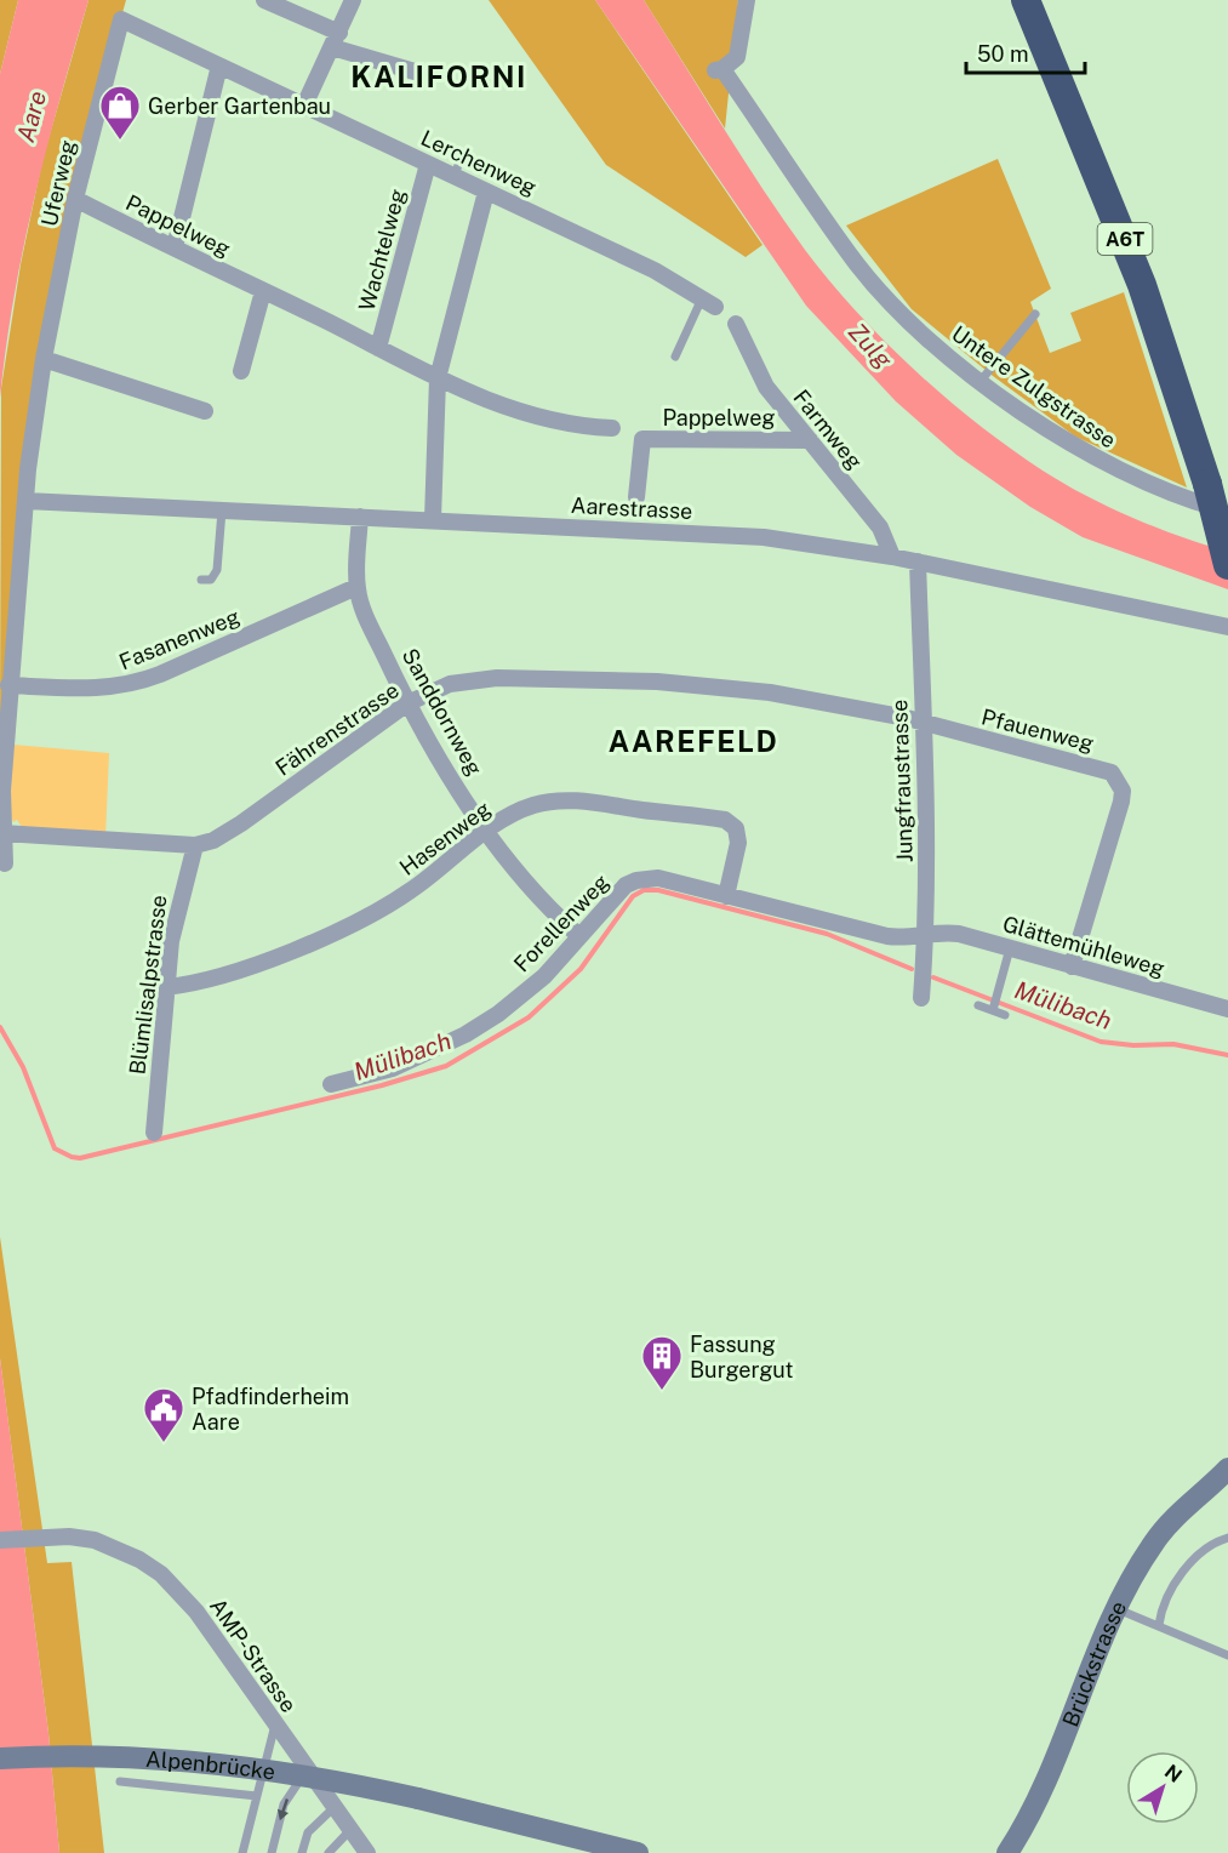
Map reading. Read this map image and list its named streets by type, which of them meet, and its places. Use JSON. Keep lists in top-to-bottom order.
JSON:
{
  "streets": {
    "highway": ["A6T"],
    "main road": ["Brückstrasse", "Alpenbrücke"],
    "street": [
      "Lerchenweg",
      "Uferweg",
      "Pappelweg",
      "Wachtelweg",
      "Untere Zulgstrasse",
      "Farmweg",
      "Aarestrasse",
      "Fasanenweg",
      "Sanddornweg",
      "Fährenstrasse",
      "Pfauenweg",
      "Jungfraustrasse",
      "Hasenweg",
      "Forellenweg",
      "Glättemühleweg",
      "Blümlisalpstrasse",
      "AMP-Strasse"
    ]
  },
  "crossings": [
    ["Lerchenweg", "Uferweg"],
    ["Lerchenweg", "Wachtelweg"],
    ["Uferweg", "Pappelweg"],
    ["Uferweg", "Aarestrasse"],
    ["Uferweg", "Fasanenweg"],
    ["Uferweg", "Fährenstrasse"],
    ["Pappelweg", "Wachtelweg"],
    ["Pappelweg", "Farmweg"],
    ["Farmweg", "Aarestrasse"],
    ["Aarestrasse", "Fasanenweg"],
    ["Aarestrasse", "Sanddornweg"],
    ["Aarestrasse", "Jungfraustrasse"],
    ["Fasanenweg", "Sanddornweg"],
    ["Sanddornweg", "Fährenstrasse"],
    ["Sanddornweg", "Hasenweg"],
    ["Sanddornweg", "Forellenweg"],
    ["Fährenstrasse", "Pfauenweg"],
    ["Fährenstrasse", "Jungfraustrasse"],
    ["Fährenstrasse", "Blümlisalpstrasse"],
    ["Pfauenweg", "Jungfraustrasse"],
    ["Pfauenweg", "Glättemühleweg"],
    ["Jungfraustrasse", "Forellenweg"],
    ["Jungfraustrasse", "Glättemühleweg"],
    ["Hasenweg", "Forellenweg"],
    ["Hasenweg", "Blümlisalpstrasse"],
    ["Forellenweg", "Glättemühleweg"]
  ],
  "districts": ["KALIFORNI", "AAREFELD"],
  "water": ["Aare", "Zulg", "Mülibach"],
  "places": {
    "shop": ["Gerber Gartenbau"],
    "building": ["Fassung Burgergut"],
    "public building": ["Pfadfinderheim Aare"]
  },
  "scale_bar": "50 m",
  "north": "top right"
}
